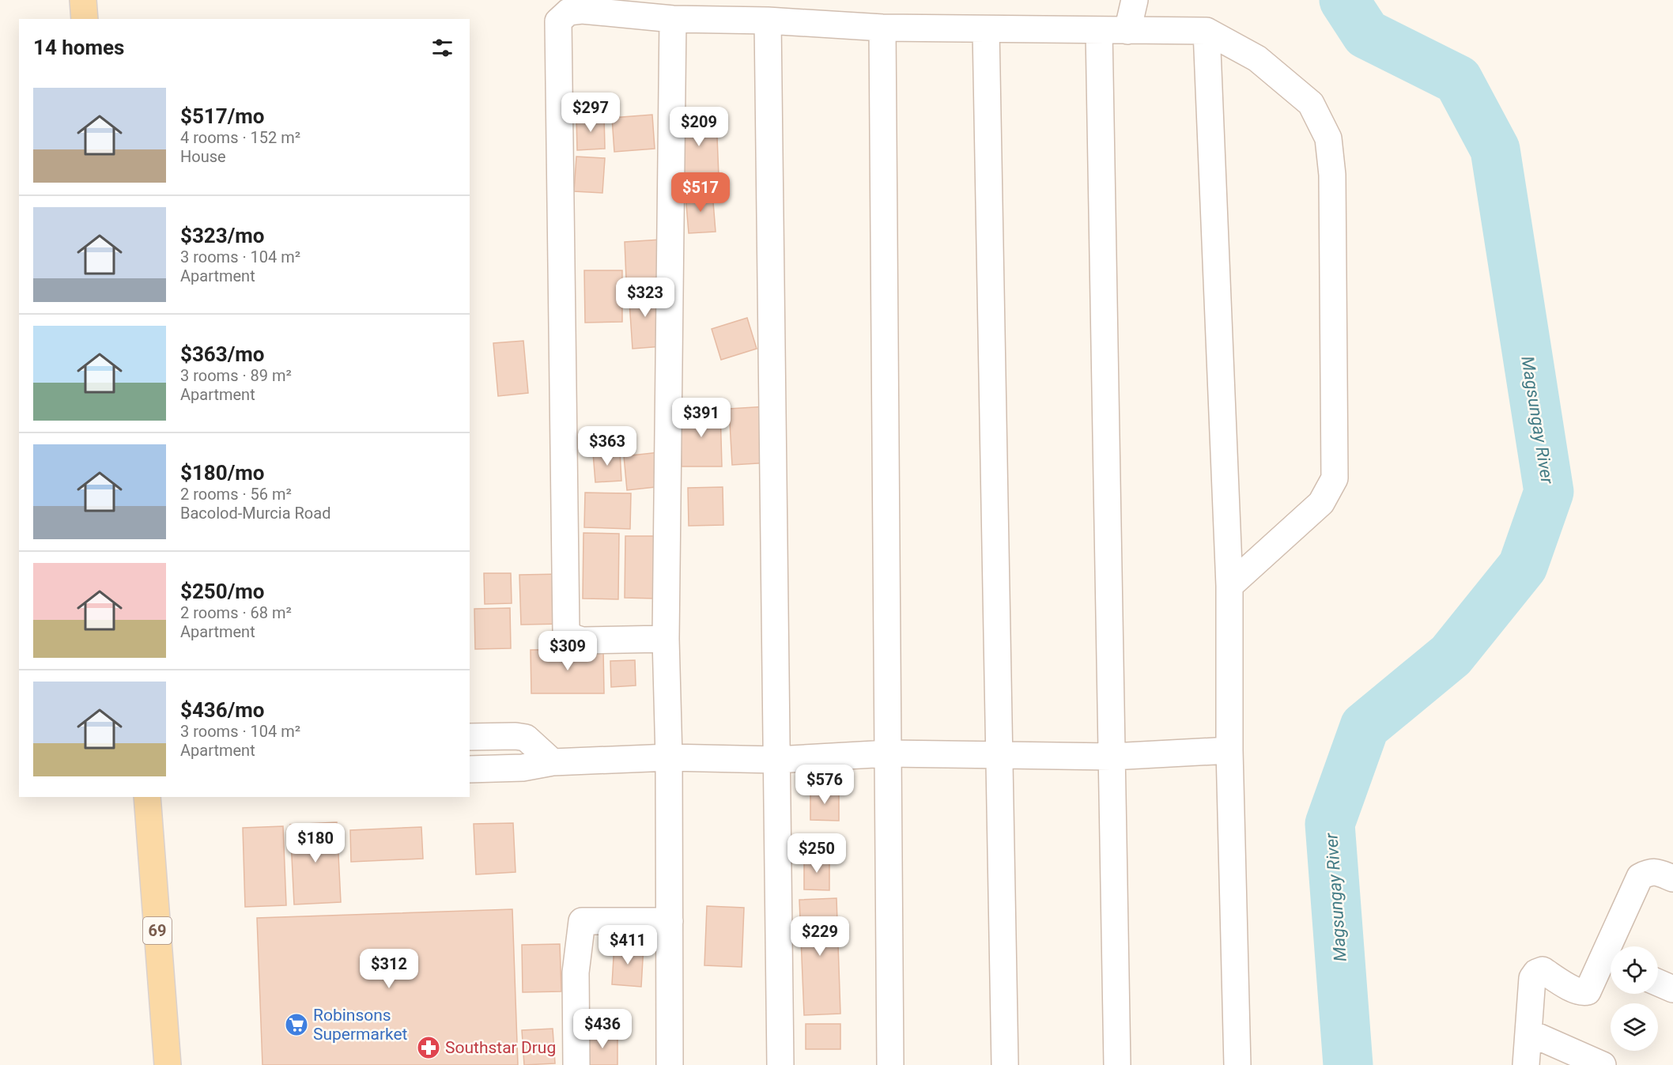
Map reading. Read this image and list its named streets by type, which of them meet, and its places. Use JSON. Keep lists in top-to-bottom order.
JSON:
{
  "streets": {
    "main road": ["69"]
  },
  "water": ["Magsungay River"],
  "places": {
    "supermarket": ["Robinsons Supermarket"],
    "pharmacy": ["Southstar Drug"]
  },
  "page": {
    "heading": "14 homes",
    "list": [
      {
        "name": "$517/mo",
        "note": "4 rooms · 152 m² · House"
      },
      {
        "name": "$323/mo",
        "note": "3 rooms · 104 m² · Apartment"
      },
      {
        "name": "$363/mo",
        "note": "3 rooms · 89 m² · Apartment"
      },
      {
        "name": "$180/mo",
        "note": "2 rooms · 56 m² · Bacolod-Murcia Road"
      },
      {
        "name": "$250/mo",
        "note": "2 rooms · 68 m² · Apartment"
      },
      {
        "name": "$436/mo",
        "note": "3 rooms · 104 m² · Apartment"
      }
    ],
    "price": [
      "$297",
      "$209",
      "$517",
      "$323",
      "$391",
      "$363",
      "$309",
      "$576",
      "$180",
      "$250",
      "$229",
      "$411",
      "$312",
      "$436"
    ]
  }
}
